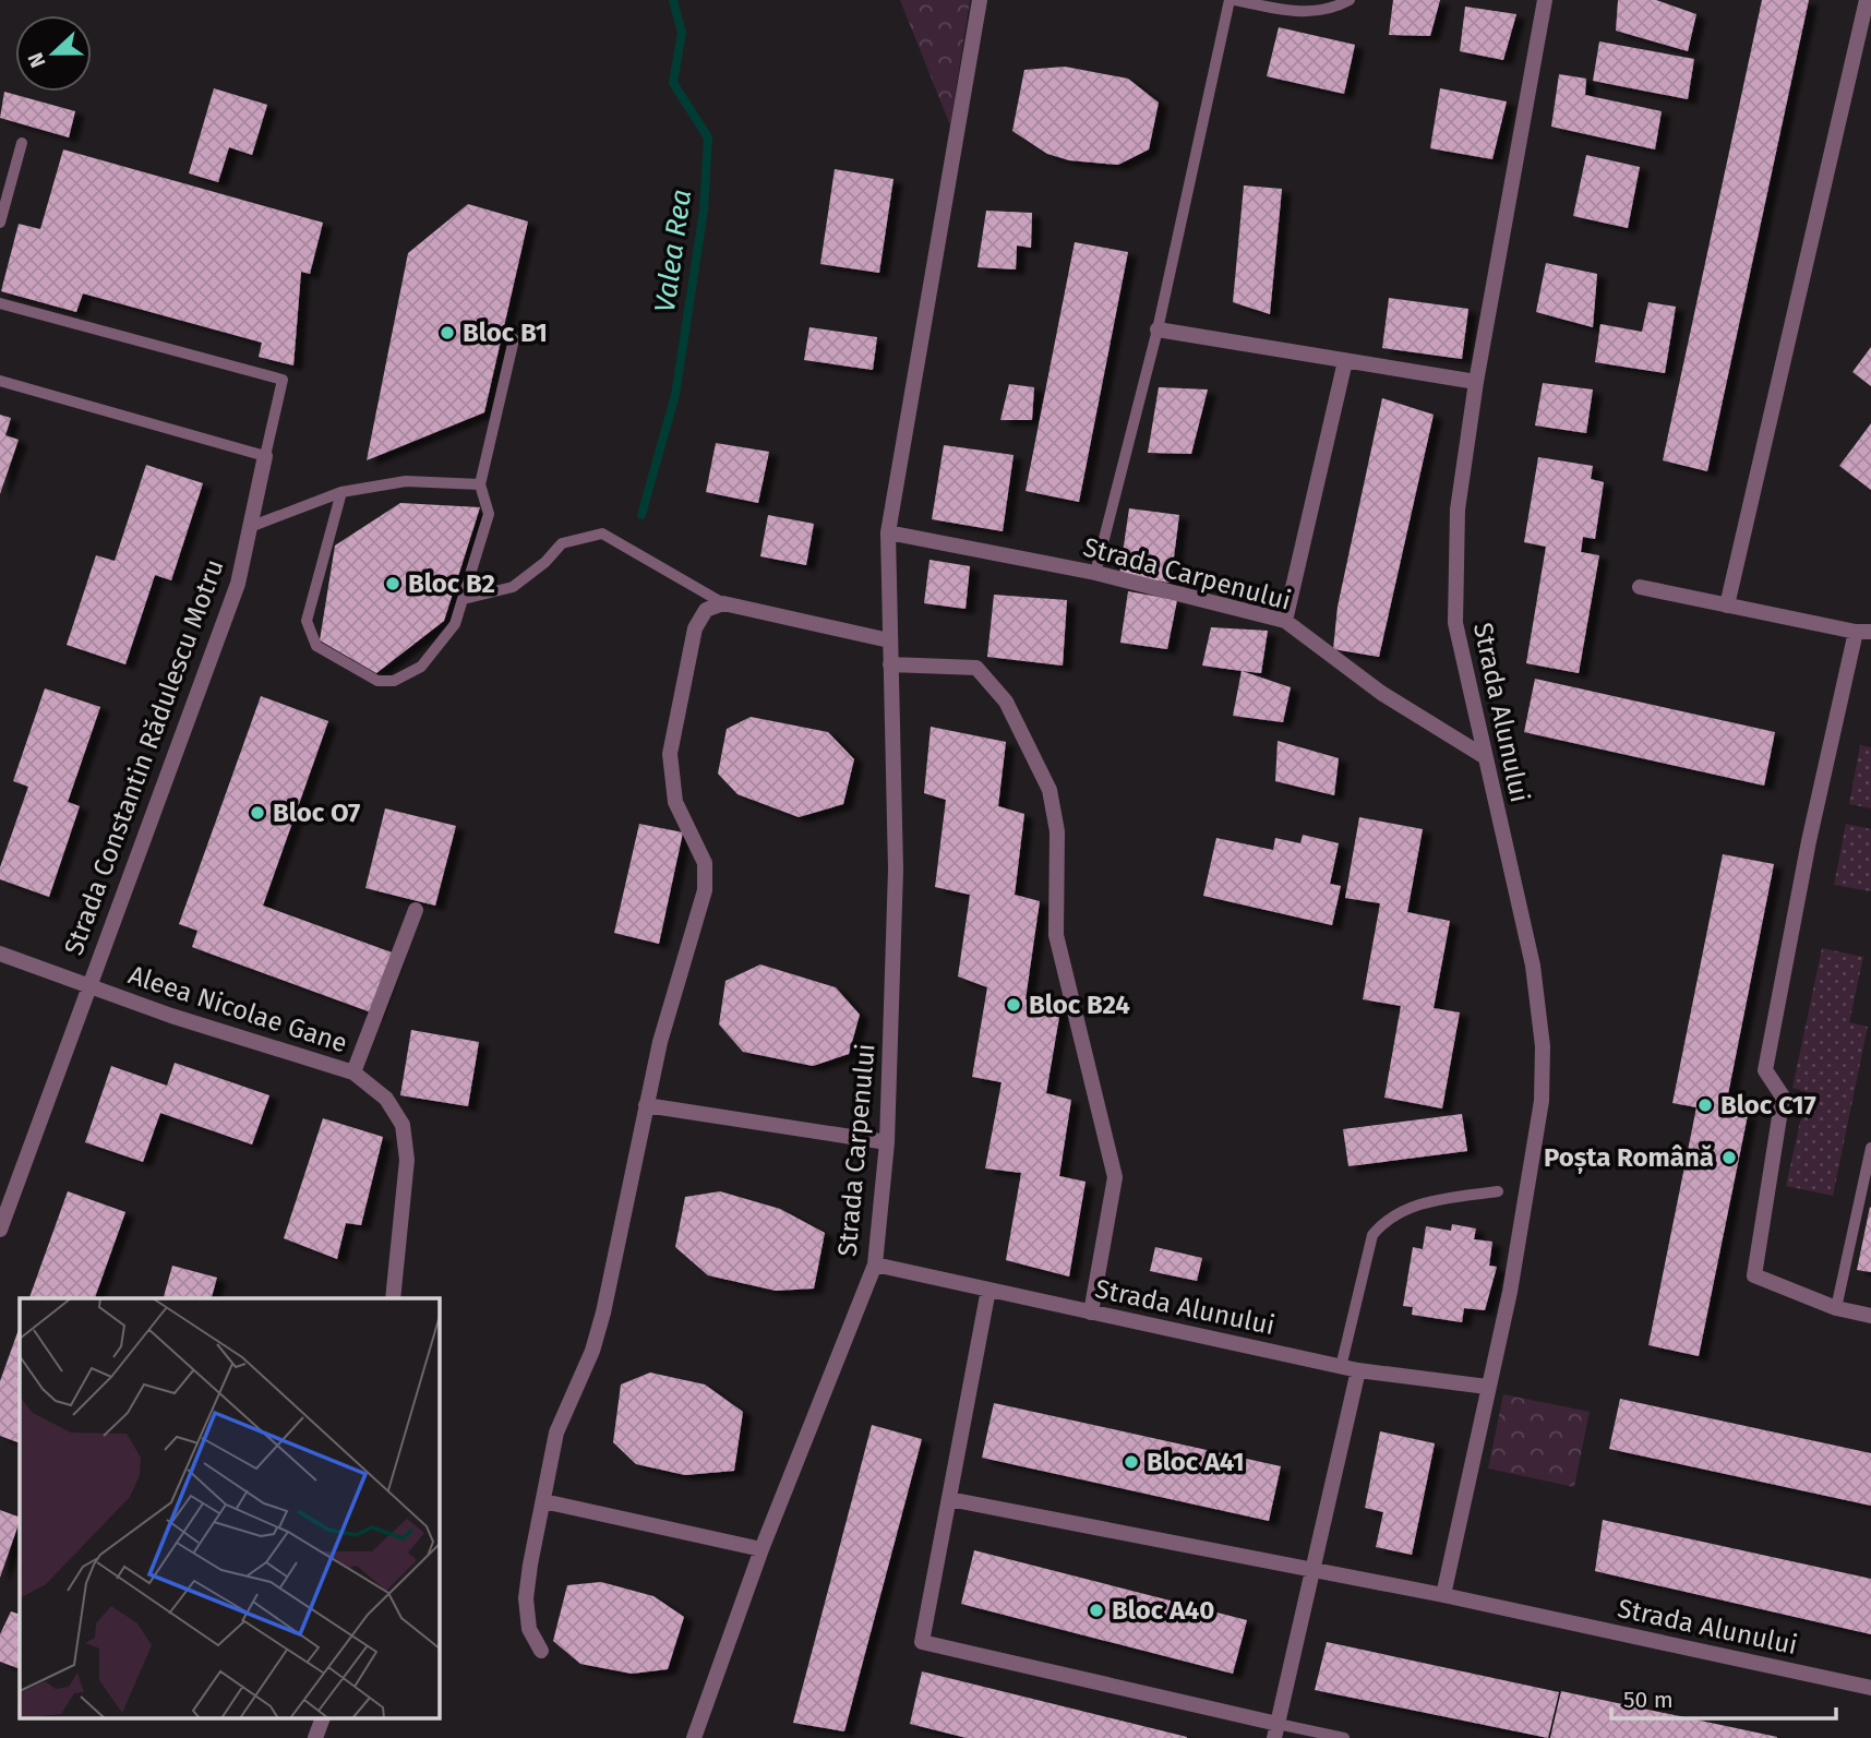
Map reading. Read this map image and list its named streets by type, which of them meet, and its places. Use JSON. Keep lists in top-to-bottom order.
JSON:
{
  "streets": {
    "street": [
      "Strada Carpenului",
      "Strada Alunului",
      "Strada Constantin Rădulescu Motru",
      "Aleea Nicolae Gane"
    ]
  },
  "crossings": [
    ["Strada Carpenului", "Strada Alunului"],
    ["Strada Constantin Rădulescu Motru", "Aleea Nicolae Gane"]
  ],
  "water": ["Valea Rea"],
  "places": [
    "Bloc B1",
    "Bloc B2",
    "Bloc O7",
    "Bloc B24",
    "Bloc C17",
    "Poșta Română",
    "Bloc A41",
    "Bloc A40"
  ],
  "scale_bar": "50 m",
  "north": "left"
}
